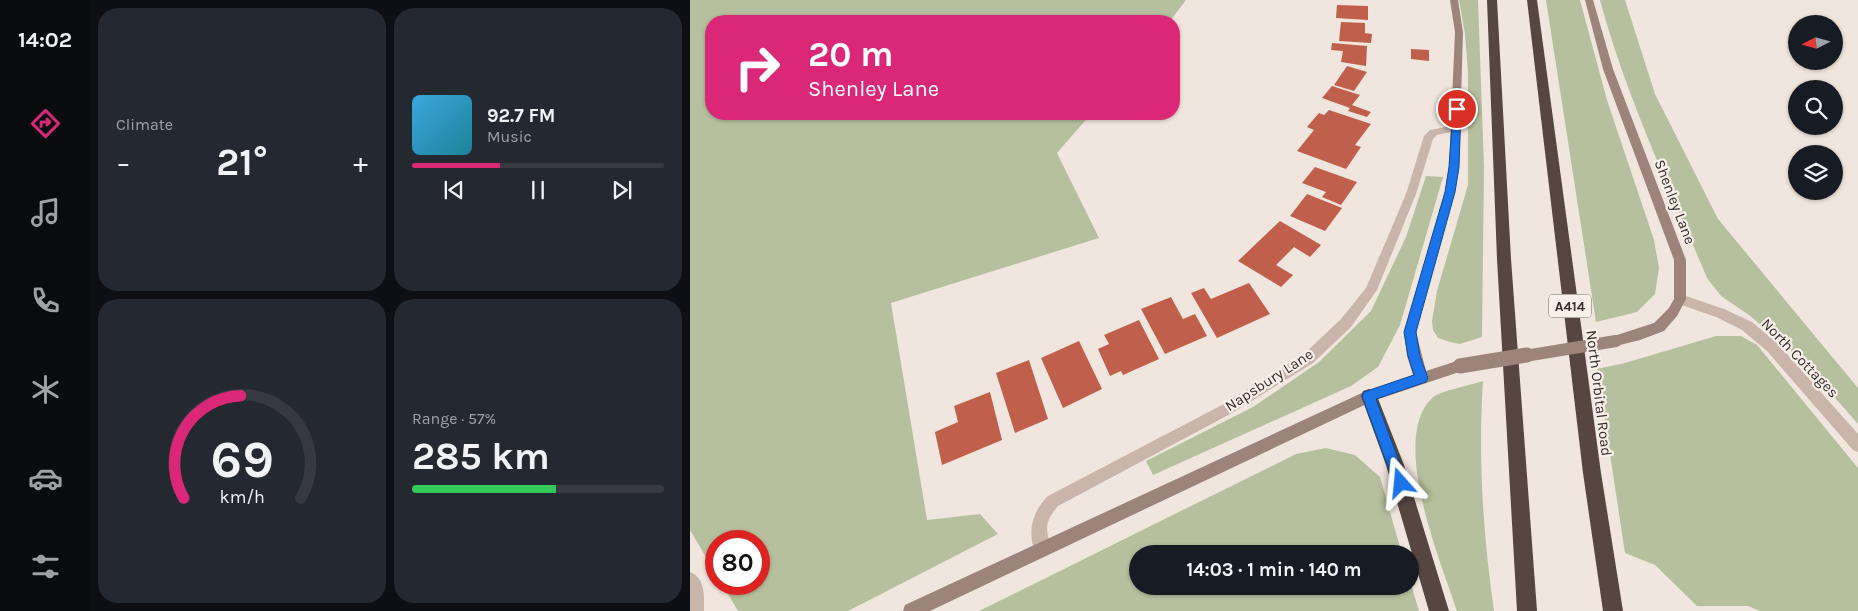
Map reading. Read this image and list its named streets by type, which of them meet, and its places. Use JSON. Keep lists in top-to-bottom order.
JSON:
{
  "streets": {
    "highway": ["A414", "North Orbital Road"],
    "street": ["Shenley Lane", "North Cottages", "Napsbury Lane"]
  },
  "crossings": [
    ["Shenley Lane", "North Cottages"]
  ],
  "north": "left",
  "page": {
    "tabs": "14:02",
    "tile": [
      "Climate",
      ["Range · 57%", "285 km"]
    ],
    "turn": ["20 m", "Shenley Lane"],
    "song": ["92.7 FM", "Music"],
    "heat": ["−", "21°", "+"],
    "limit": "80",
    "trip": "14:03 · 1 min · 140 m",
    "gauge": ["69", "km/h"]
  }
}
